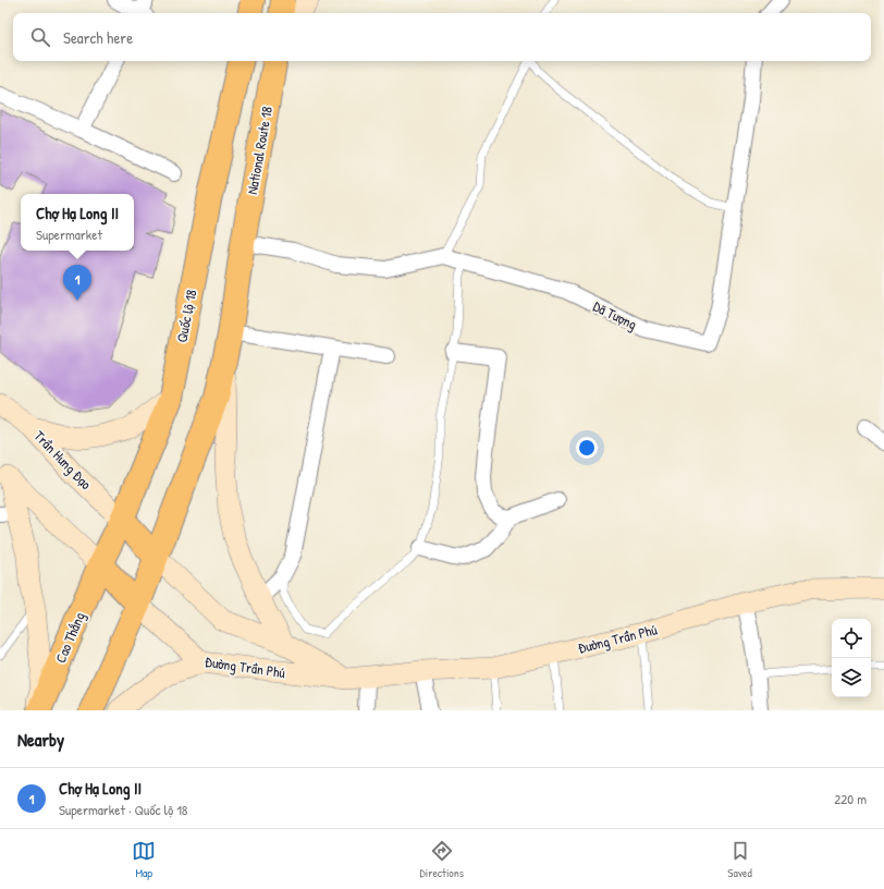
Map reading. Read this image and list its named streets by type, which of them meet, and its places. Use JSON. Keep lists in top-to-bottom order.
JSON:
{
  "streets": {
    "main road": [
      "National Route 18",
      "Quốc lộ 18",
      "Trần Hưng Đạo",
      "Cao Thắng",
      "Đường Trần Phú"
    ],
    "street": ["Dã Tượng"]
  },
  "crossings": [
    ["Quốc lộ 18", "Trần Hưng Đạo"],
    ["Quốc lộ 18", "Cao Thắng"]
  ],
  "page": {
    "search": "Search here",
    "popup": ["Chợ Hạ Long II", "Supermarket"],
    "pins": "1",
    "heading": "Nearby",
    "list": [
      {
        "mark": "1",
        "name": "Chợ Hạ Long II",
        "note": "Supermarket · Quốc lộ 18",
        "value": "220 m"
      }
    ],
    "nav": ["Map", "Directions", "Saved"]
  }
}
